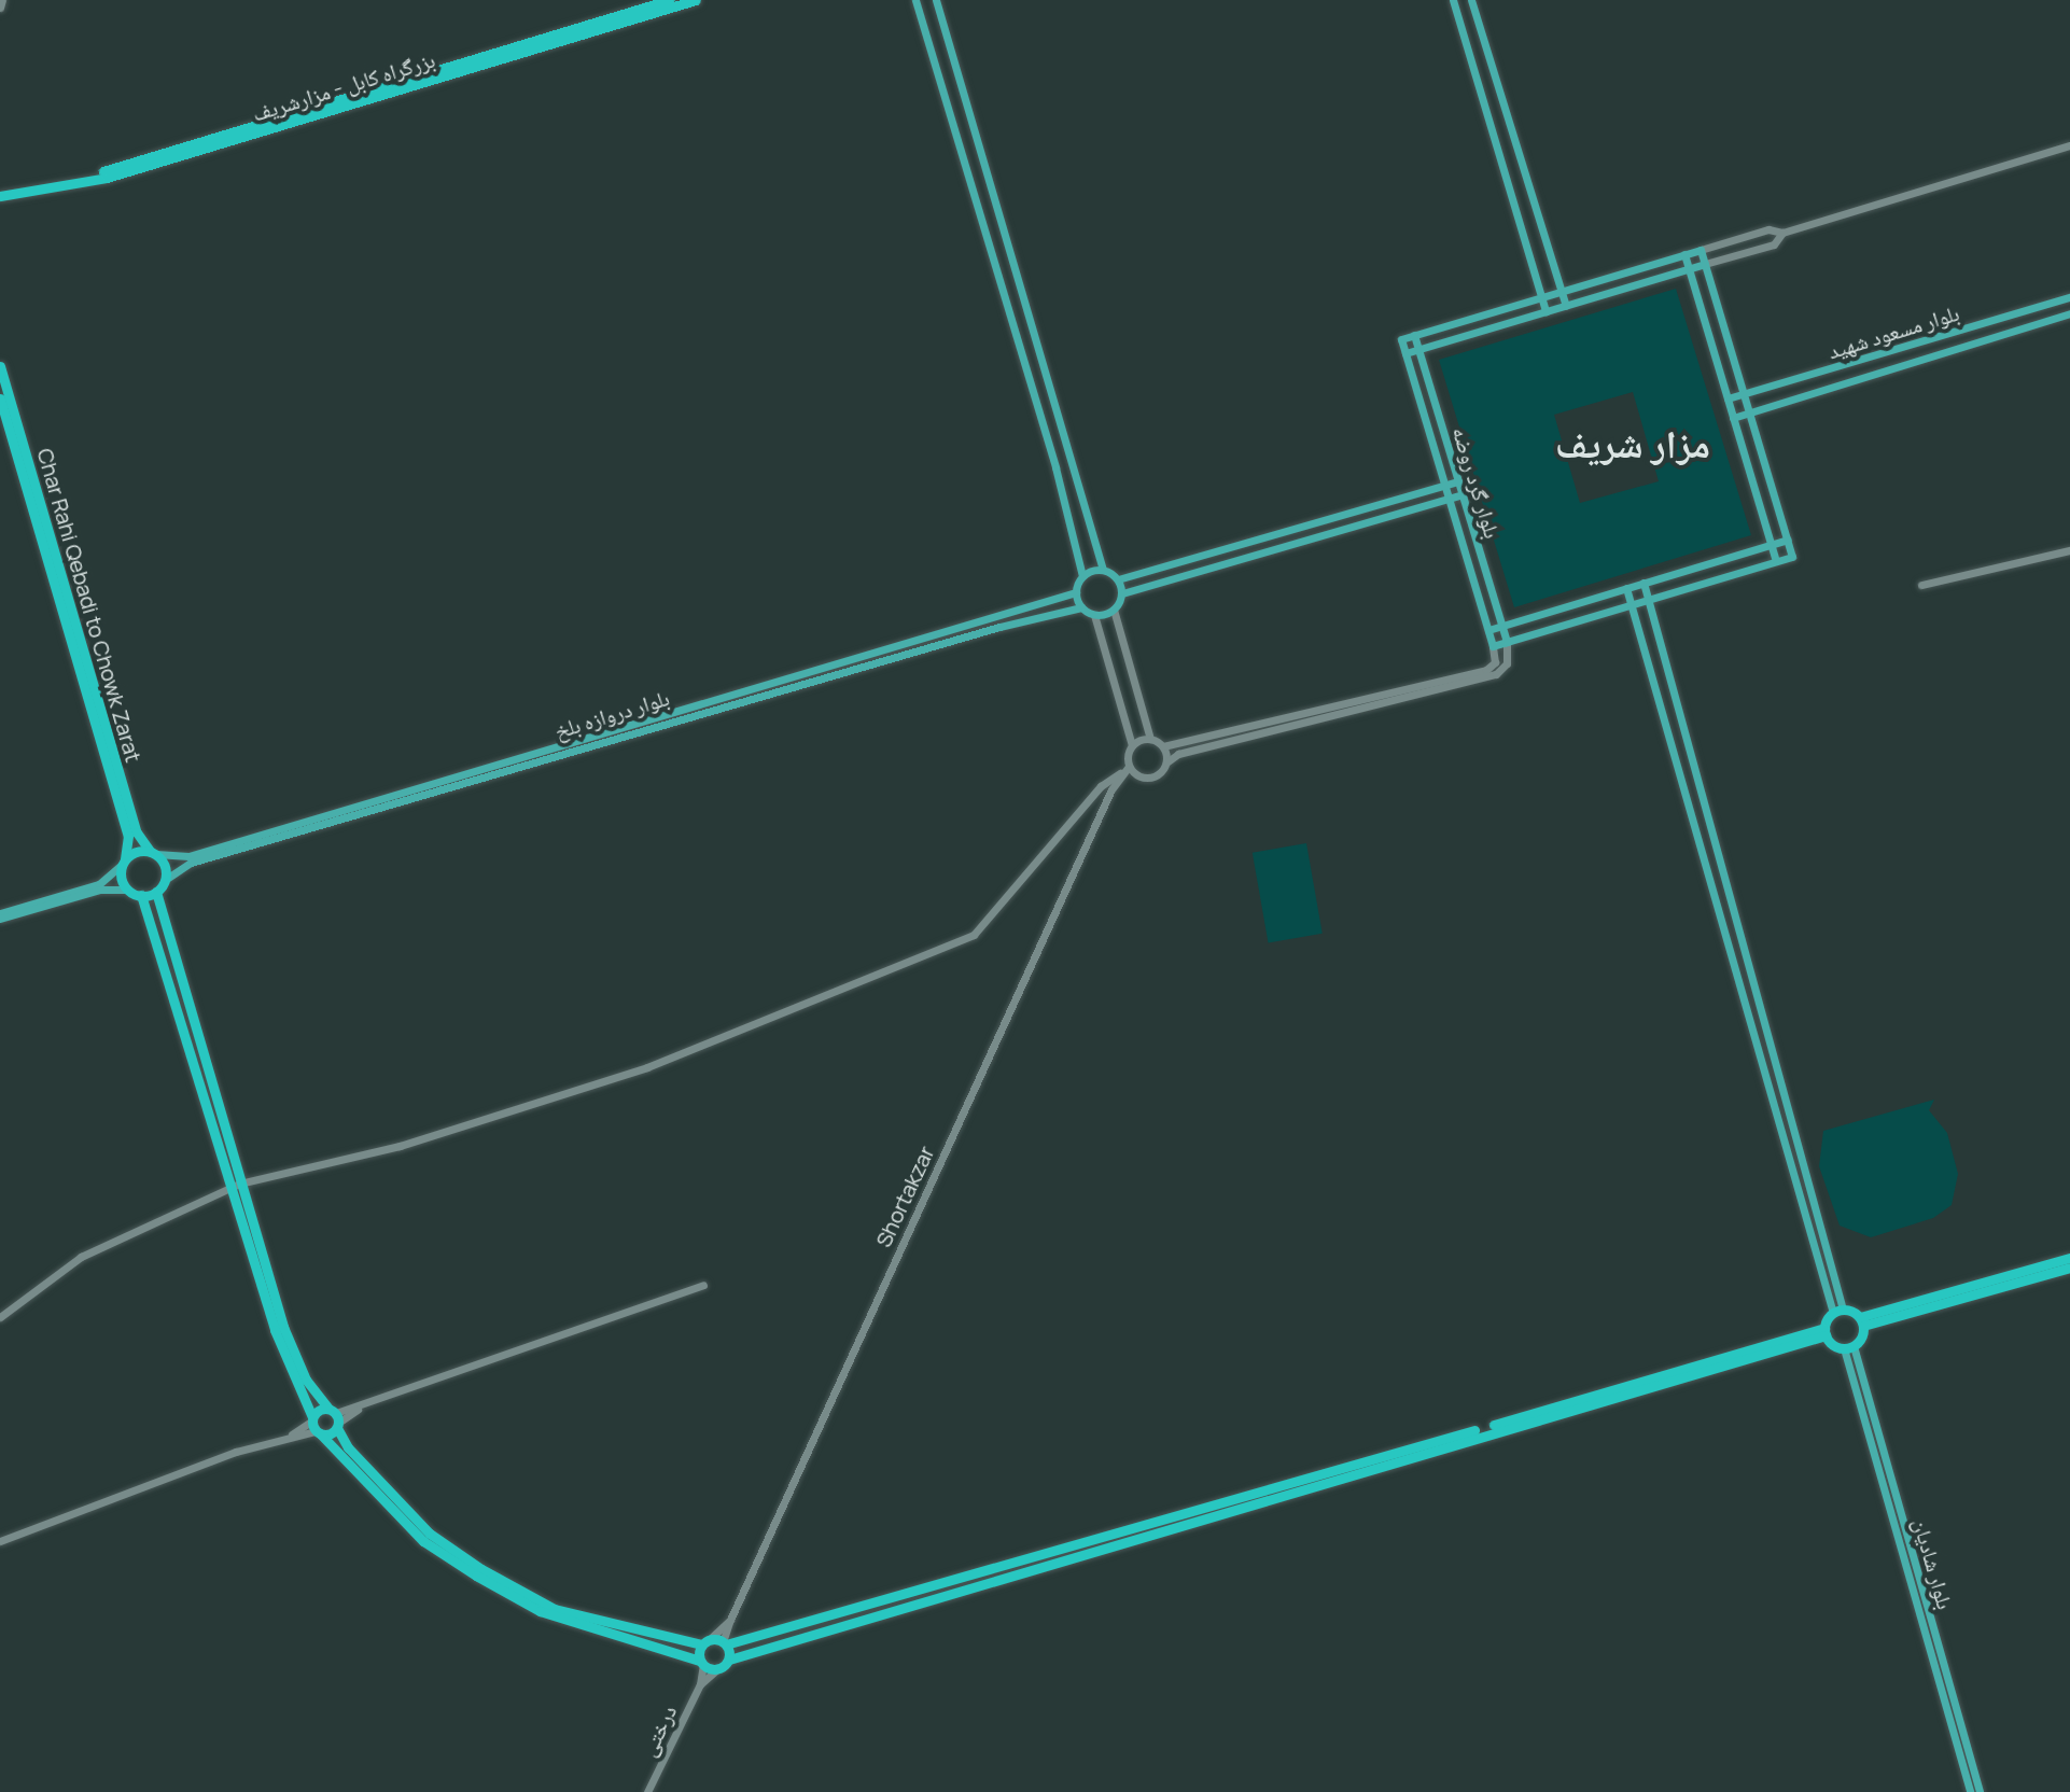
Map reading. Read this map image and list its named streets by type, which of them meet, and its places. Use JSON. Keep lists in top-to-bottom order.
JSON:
{
  "streets": {
    "highway": ["بزرگراه کابل - مزارشریف", "Char Rahi Qebadi to Chowk Zarat"],
    "main road": [
      "بلوار مسعود شهید",
      "بلوار گرد روضه",
      "بلوار دروازه بلخ",
      "بلوار شادیان"
    ],
    "street": ["Shortakzar", "درختی"]
  },
  "crossings": [
    ["Char Rahi Qebadi to Chowk Zarat", "بلوار دروازه بلخ"]
  ],
  "districts": ["مزار شريف"]
}
